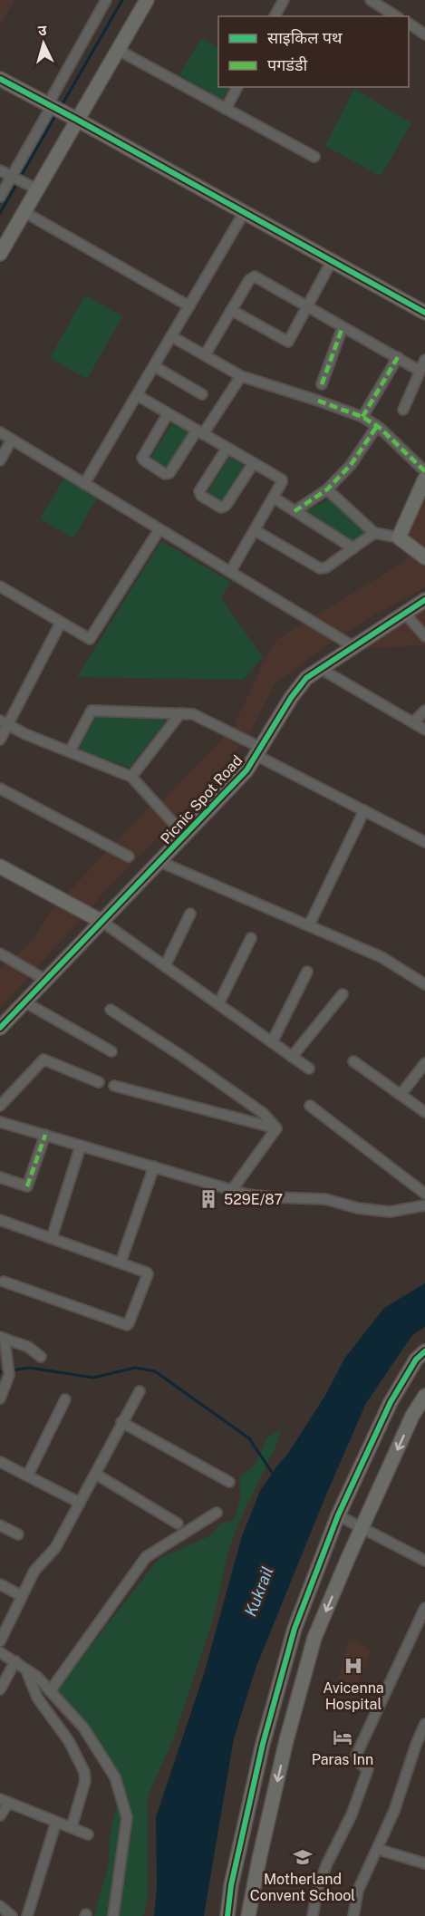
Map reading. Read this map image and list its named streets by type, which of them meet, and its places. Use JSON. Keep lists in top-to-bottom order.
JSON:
{
  "streets": {
    "street": ["Picnic Spot Road"]
  },
  "water": ["Kukrail"],
  "places": {
    "building": ["529E/87"],
    "hospital": ["Avicenna Hospital"],
    "hotel": ["Paras Inn"],
    "school or university": ["Motherland Convent School"]
  },
  "legend": ["साइकिल पथ", "पगडंडी"],
  "north": "top"
}
